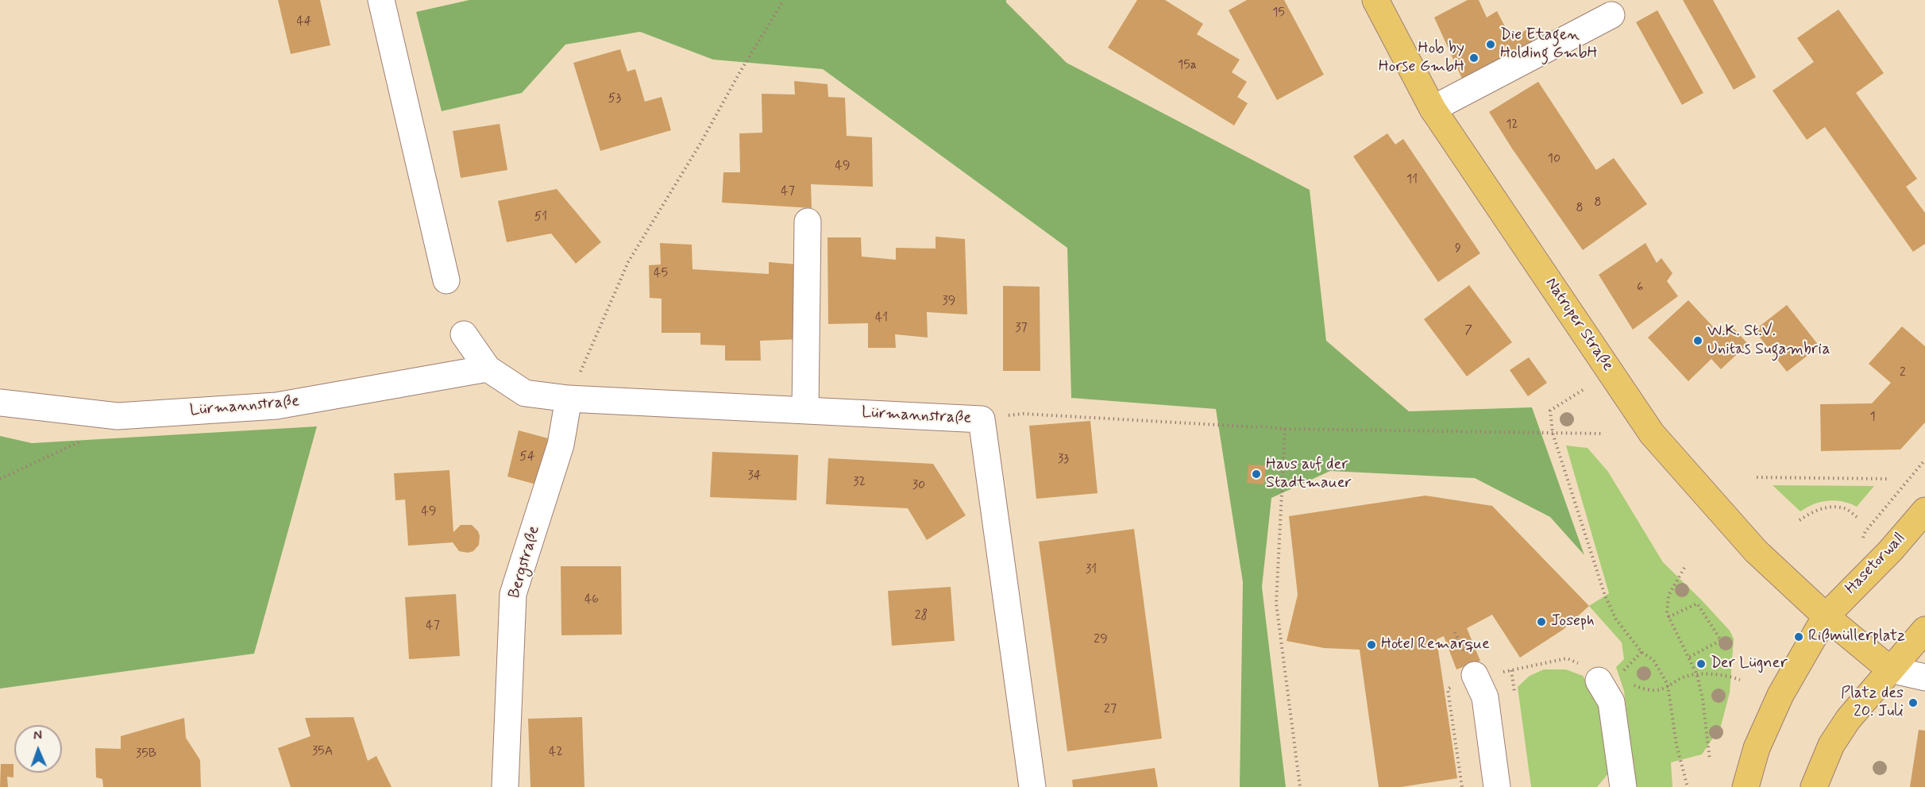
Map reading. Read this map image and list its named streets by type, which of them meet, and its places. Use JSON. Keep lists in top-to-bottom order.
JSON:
{
  "streets": {
    "main road": ["Natruper Straße", "Hasetorwall"],
    "street": ["Lürmannstraße", "Bergstraße"]
  },
  "crossings": [
    ["Natruper Straße", "Hasetorwall"],
    ["Lürmannstraße", "Bergstraße"]
  ],
  "places": [
    "Die Etagen Holding GmbH",
    "Hob by Horse GmbH",
    "W.K. St.V. Unitas Sugambria",
    "Haus auf der Stadtmauer",
    "Joseph",
    "Rißmüllerplatz",
    "Hotel Remarque",
    "Der Lügner",
    "Platz des 20. Juli"
  ],
  "house_numbers": [
    "15",
    "44",
    "15a",
    "53",
    "12",
    "10",
    "49",
    "11",
    "47",
    "8",
    "8",
    "51",
    "9",
    "45",
    "6",
    "39",
    "41",
    "37",
    "7",
    "2",
    "1",
    "54",
    "33",
    "34",
    "32",
    "30",
    "49",
    "31",
    "46",
    "28",
    "47",
    "29",
    "27",
    "35A",
    "42",
    "35B"
  ],
  "north": "top"
}
